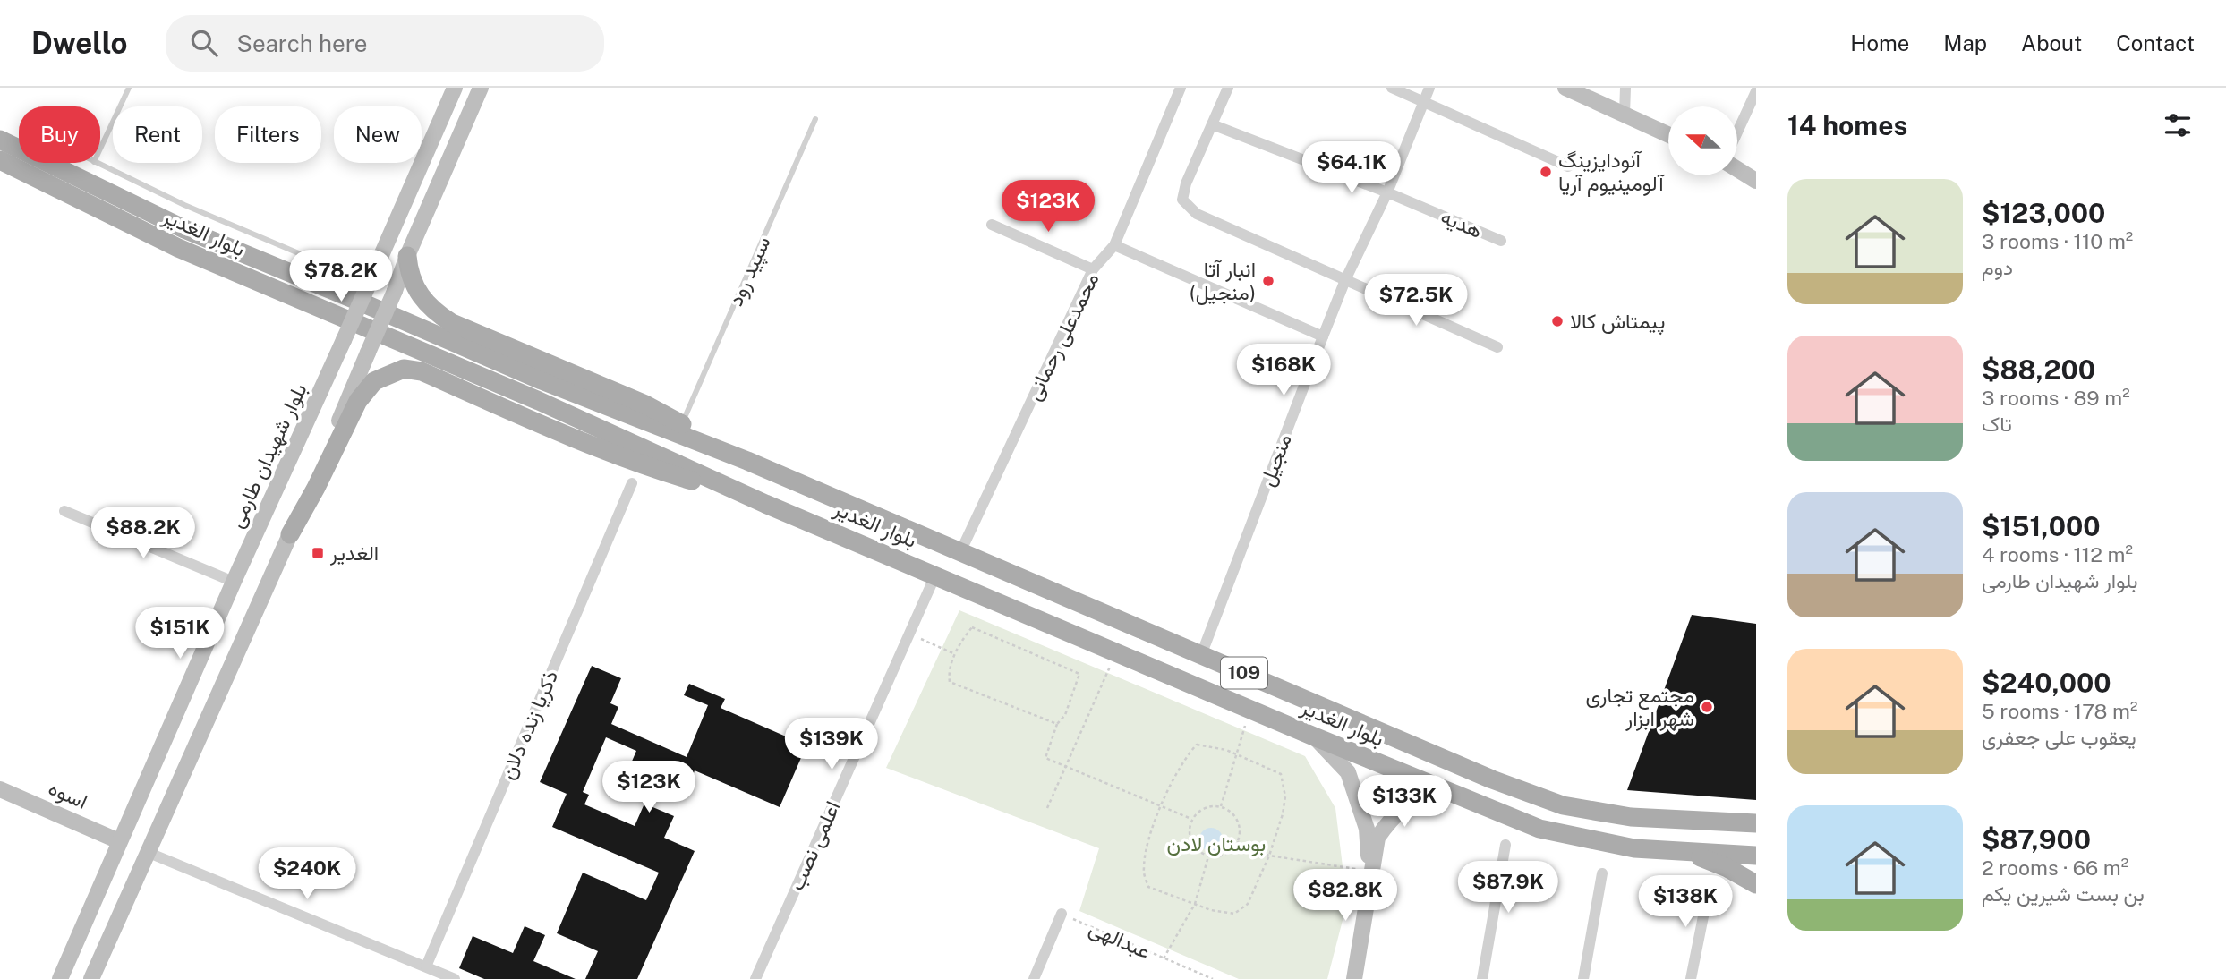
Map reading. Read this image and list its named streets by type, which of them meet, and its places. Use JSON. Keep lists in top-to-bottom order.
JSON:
{
  "streets": {
    "main road": [
      "بلوار الغدیر",
      "بلوار شهیدان طارمی",
      "109",
      "اسوه"
    ],
    "street": [
      "هدیه",
      "محمدعلی رحمانی",
      "منجیل",
      "ذکریا زنده دلان",
      "اعلمی نصب"
    ],
    "lane": ["سپید رود"],
    "path": ["عبدالهی"]
  },
  "crossings": [
    ["هدیه", "منجیل"],
    ["بلوار الغدیر", "محمدعلی رحمانی"],
    ["بلوار الغدیر", "منجیل"],
    ["بلوار الغدیر", "اعلمی نصب"],
    ["بلوار شهیدان طارمی", "اسوه"]
  ],
  "parks": ["بوستان لادن"],
  "places": {
    "other": [
      "آنودایزینگ آلومینیوم آریا",
      "انبار آتا (منجیل)",
      "پیمتاش کالا",
      "مجتمع تجاری شهر ابزار"
    ],
    "transit": ["الغدیر"]
  },
  "north": "left",
  "page": {
    "header": "Dwello",
    "search": "Search here",
    "nav": [
      "Home",
      "Map",
      "About",
      "Contact"
    ],
    "heading": "14 homes",
    "chip": [
      "Buy",
      "Rent",
      "Filters",
      "New"
    ],
    "price": [
      "$64.1K",
      "$123K",
      "$78.2K",
      "$72.5K",
      "$168K",
      "$88.2K",
      "$151K",
      "$139K",
      "$123K",
      "$133K",
      "$240K",
      "$87.9K",
      "$82.8K",
      "$138K"
    ],
    "list": [
      {
        "name": "$123,000",
        "note": "3 rooms · 110 m² · دوم"
      },
      {
        "name": "$88,200",
        "note": "3 rooms · 89 m² · تاک"
      },
      {
        "name": "$151,000",
        "note": "4 rooms · 112 m² · بلوار شهیدان طارمی"
      },
      {
        "name": "$240,000",
        "note": "5 rooms · 178 m² · یعقوب علی جعفری"
      },
      {
        "name": "$87,900",
        "note": "2 rooms · 66 m² · بن بست شیرین یکم"
      }
    ]
  }
}
